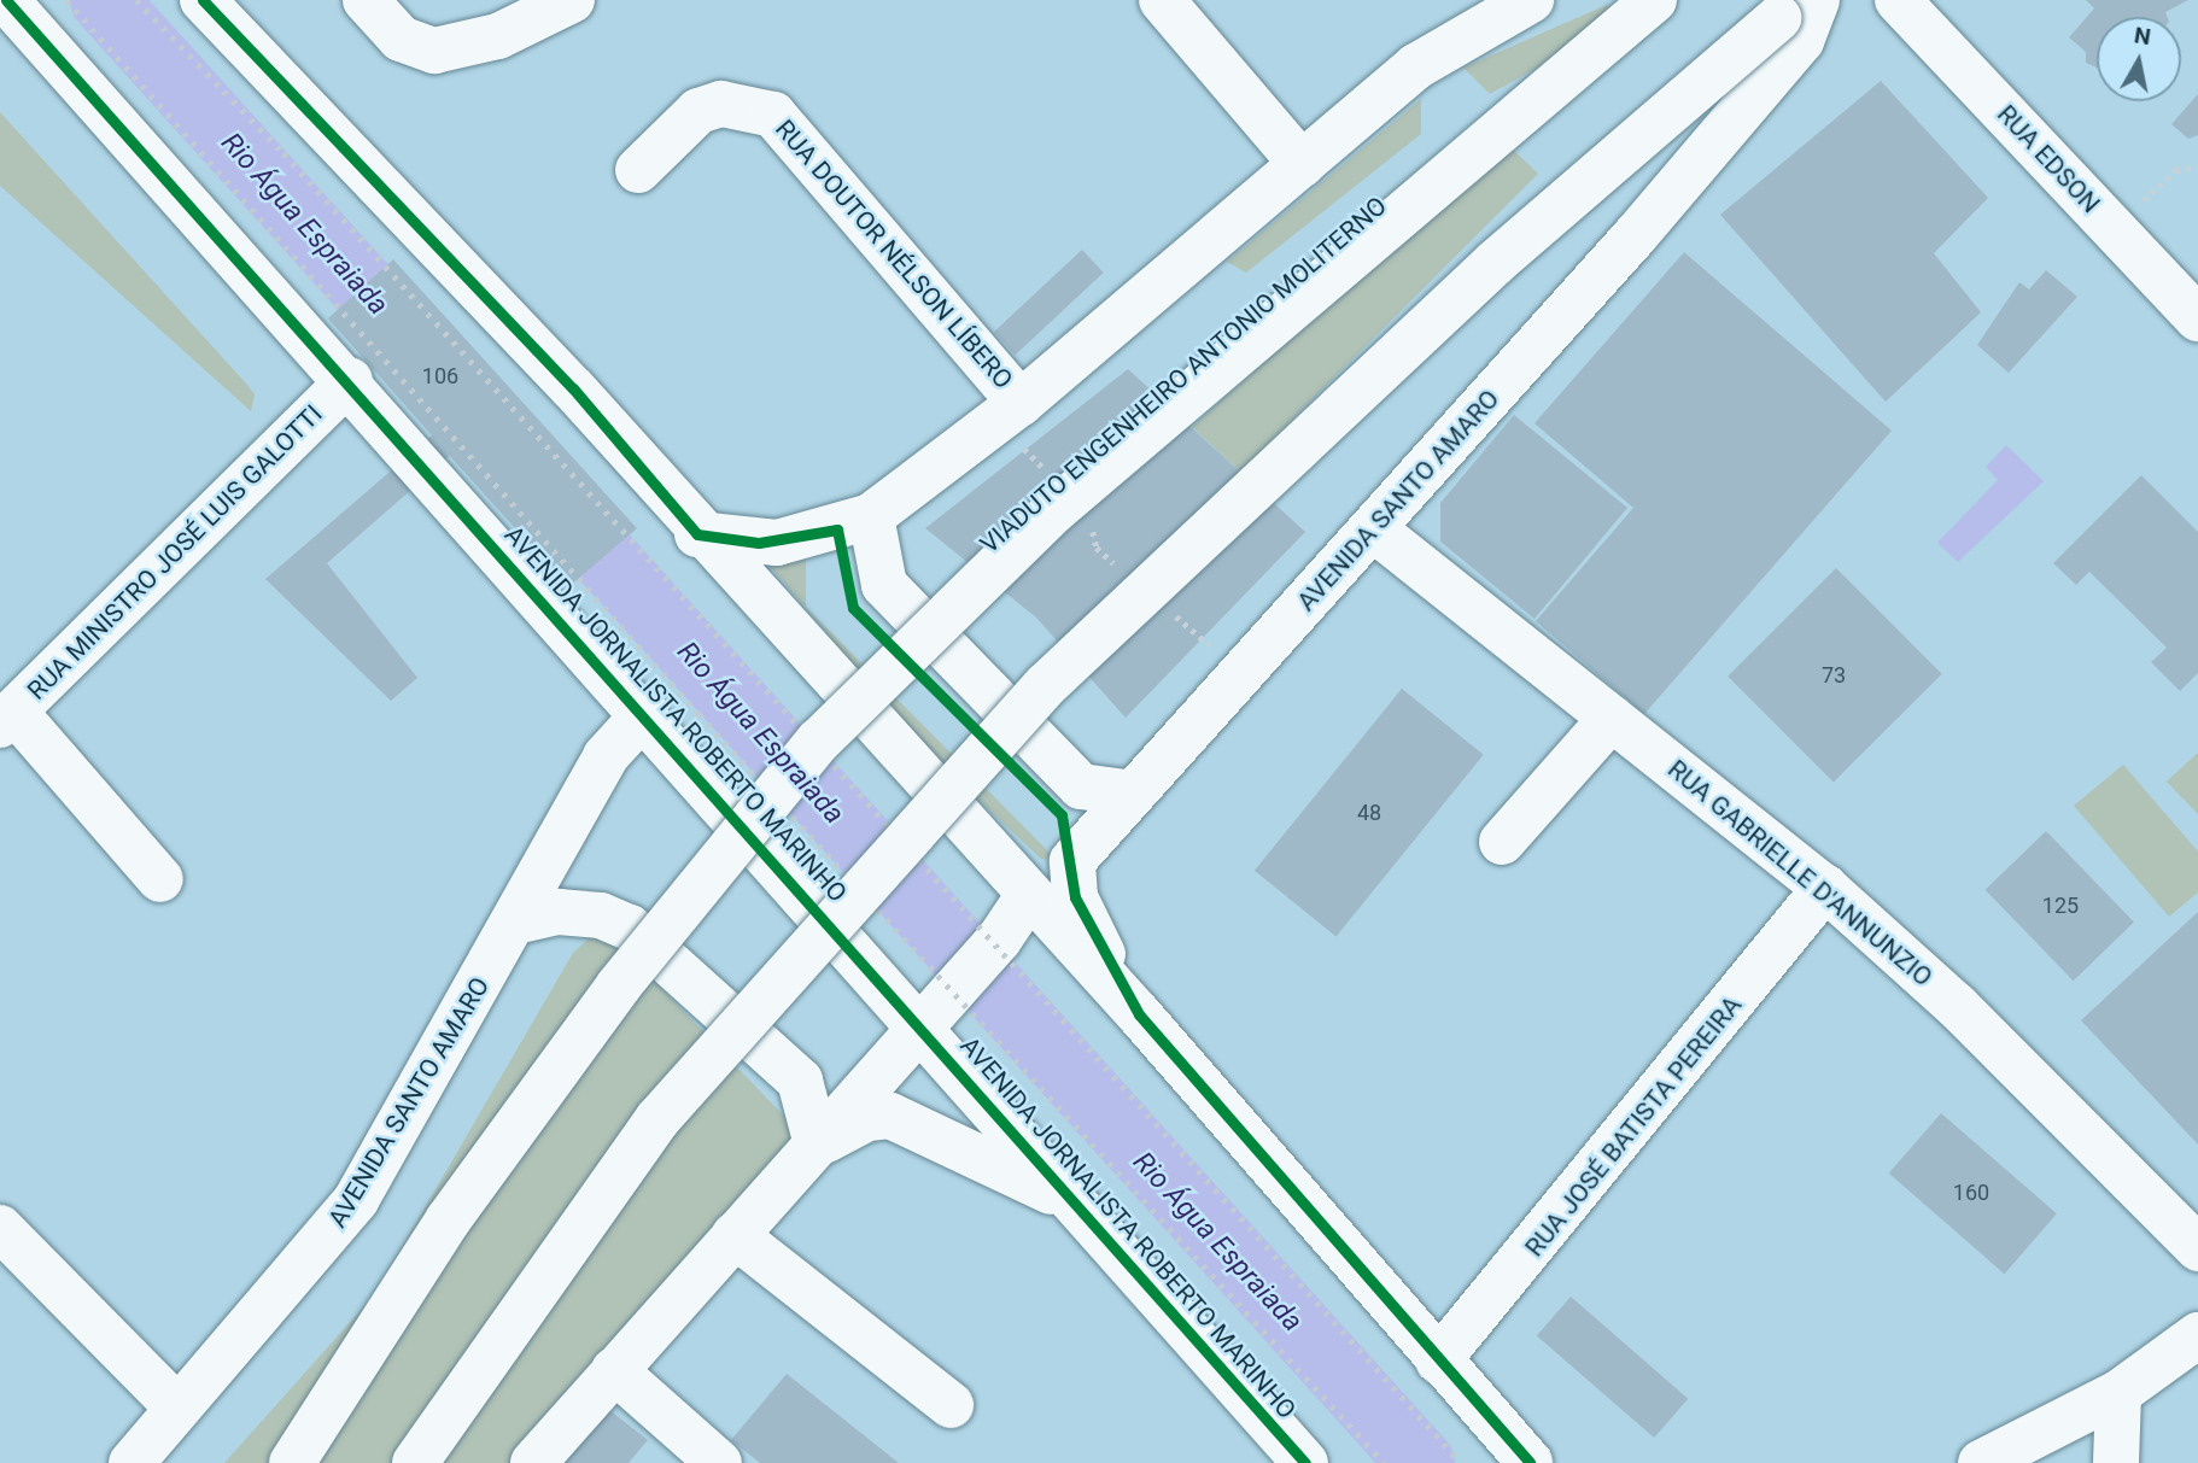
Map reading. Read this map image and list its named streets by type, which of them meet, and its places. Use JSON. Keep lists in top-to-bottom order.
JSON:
{
  "streets": {
    "main road": [
      "RUA EDSON",
      "RUA DOUTOR NÉLSON LÍBERO",
      "VIADUTO ENGENHEIRO ANTONIO MOLITERNO",
      "AVENIDA SANTO AMARO",
      "RUA MINISTRO JOSÉ LUIS GALOTTI",
      "AVENIDA JORNALISTA ROBERTO MARINHO",
      "RUA GABRIELLE D'ANNUNZIO",
      "RUA JOSÉ BATISTA PEREIRA"
    ]
  },
  "crossings": [
    ["AVENIDA SANTO AMARO", "AVENIDA JORNALISTA ROBERTO MARINHO"],
    ["AVENIDA SANTO AMARO", "RUA GABRIELLE D'ANNUNZIO"],
    ["RUA MINISTRO JOSÉ LUIS GALOTTI", "AVENIDA JORNALISTA ROBERTO MARINHO"],
    ["RUA GABRIELLE D'ANNUNZIO", "RUA JOSÉ BATISTA PEREIRA"]
  ],
  "water": ["Rio Água Espraiada"],
  "house_numbers": [
    "106",
    "73",
    "48",
    "125",
    "160"
  ],
  "north": "top"
}
